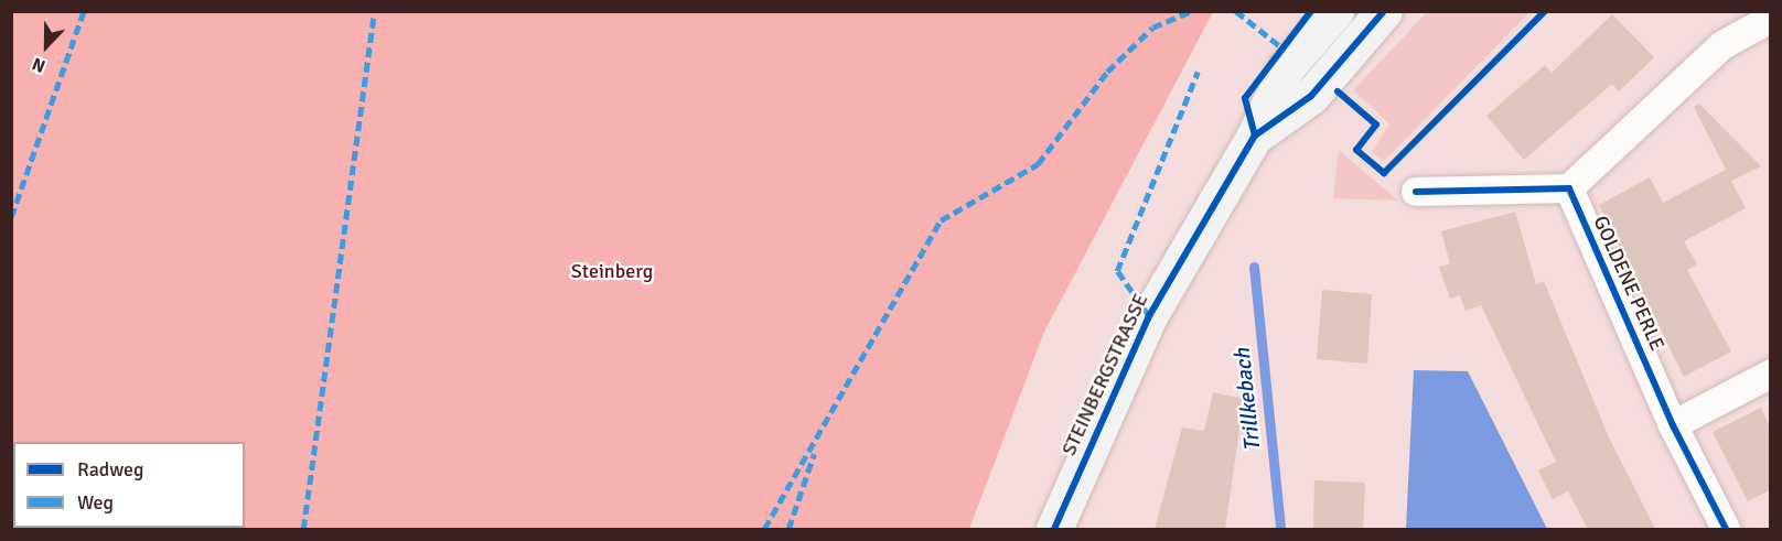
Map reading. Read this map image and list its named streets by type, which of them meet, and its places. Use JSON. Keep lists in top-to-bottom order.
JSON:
{
  "streets": {
    "main road": ["STEINBERGSTRASSE"],
    "street": ["GOLDENE PERLE"]
  },
  "water": ["Trillkebach"],
  "parks": ["Steinberg"],
  "legend": ["Radweg", "Weg"],
  "north": "bottom"
}
